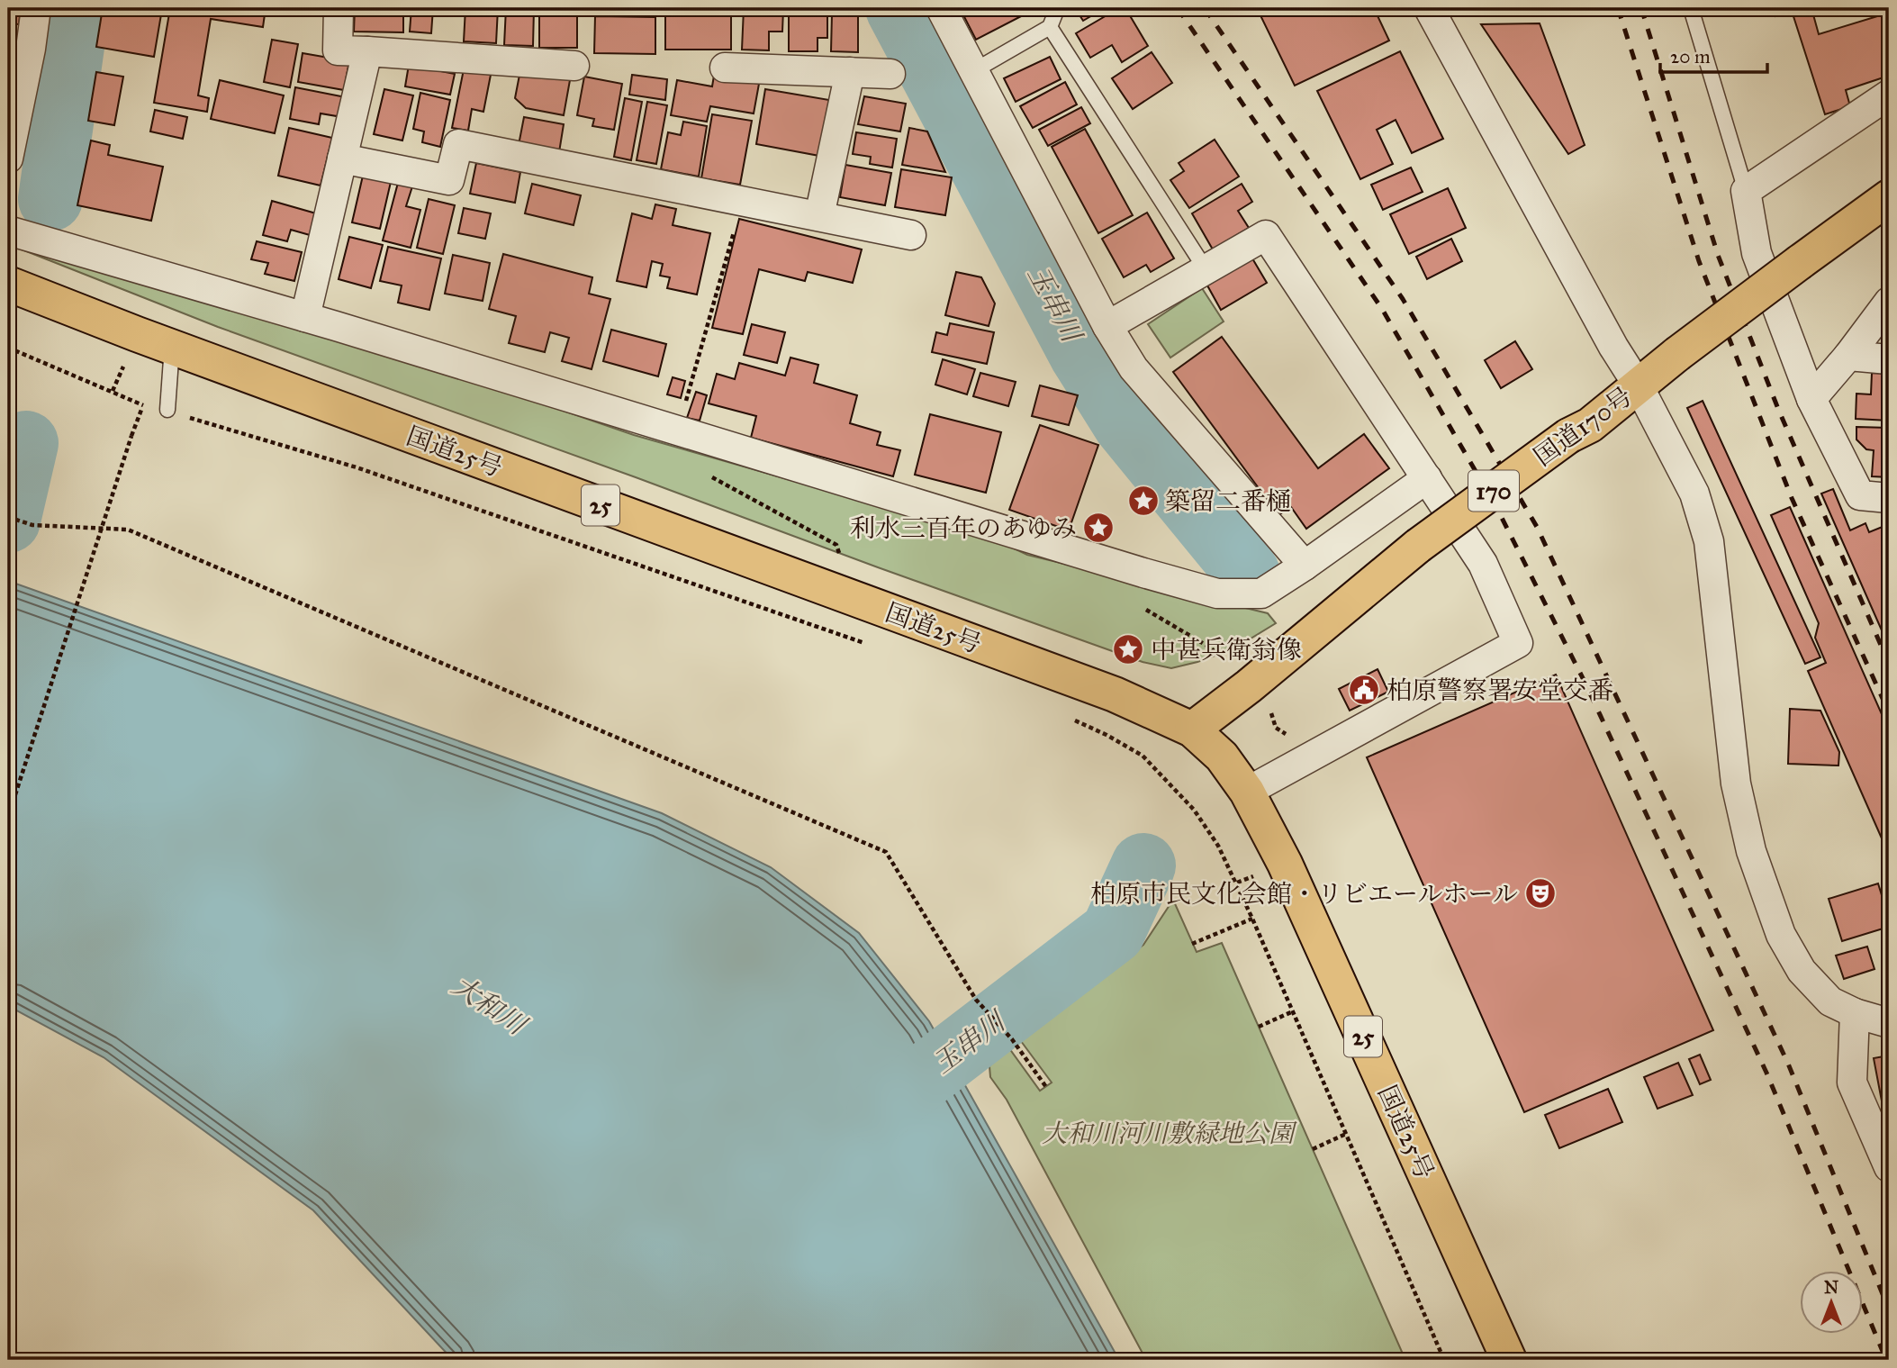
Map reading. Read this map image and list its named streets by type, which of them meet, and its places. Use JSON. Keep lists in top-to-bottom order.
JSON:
{
  "streets": {
    "highway": [
      "国道170号",
      "国道25号",
      "170",
      "25"
    ]
  },
  "crossings": [
    ["国道170号", "国道25号"]
  ],
  "water": ["玉串川", "大和川"],
  "parks": ["大和川河川敷緑地公園"],
  "places": {
    "place": ["築留二番樋", "利水三百年のあゆみ", "中甚兵衛翁像"],
    "public building": ["柏原警察署安堂交番"],
    "theatre": ["柏原市民文化会館・リビエールホール"]
  },
  "scale_bar": "20 m",
  "north": "top"
}
